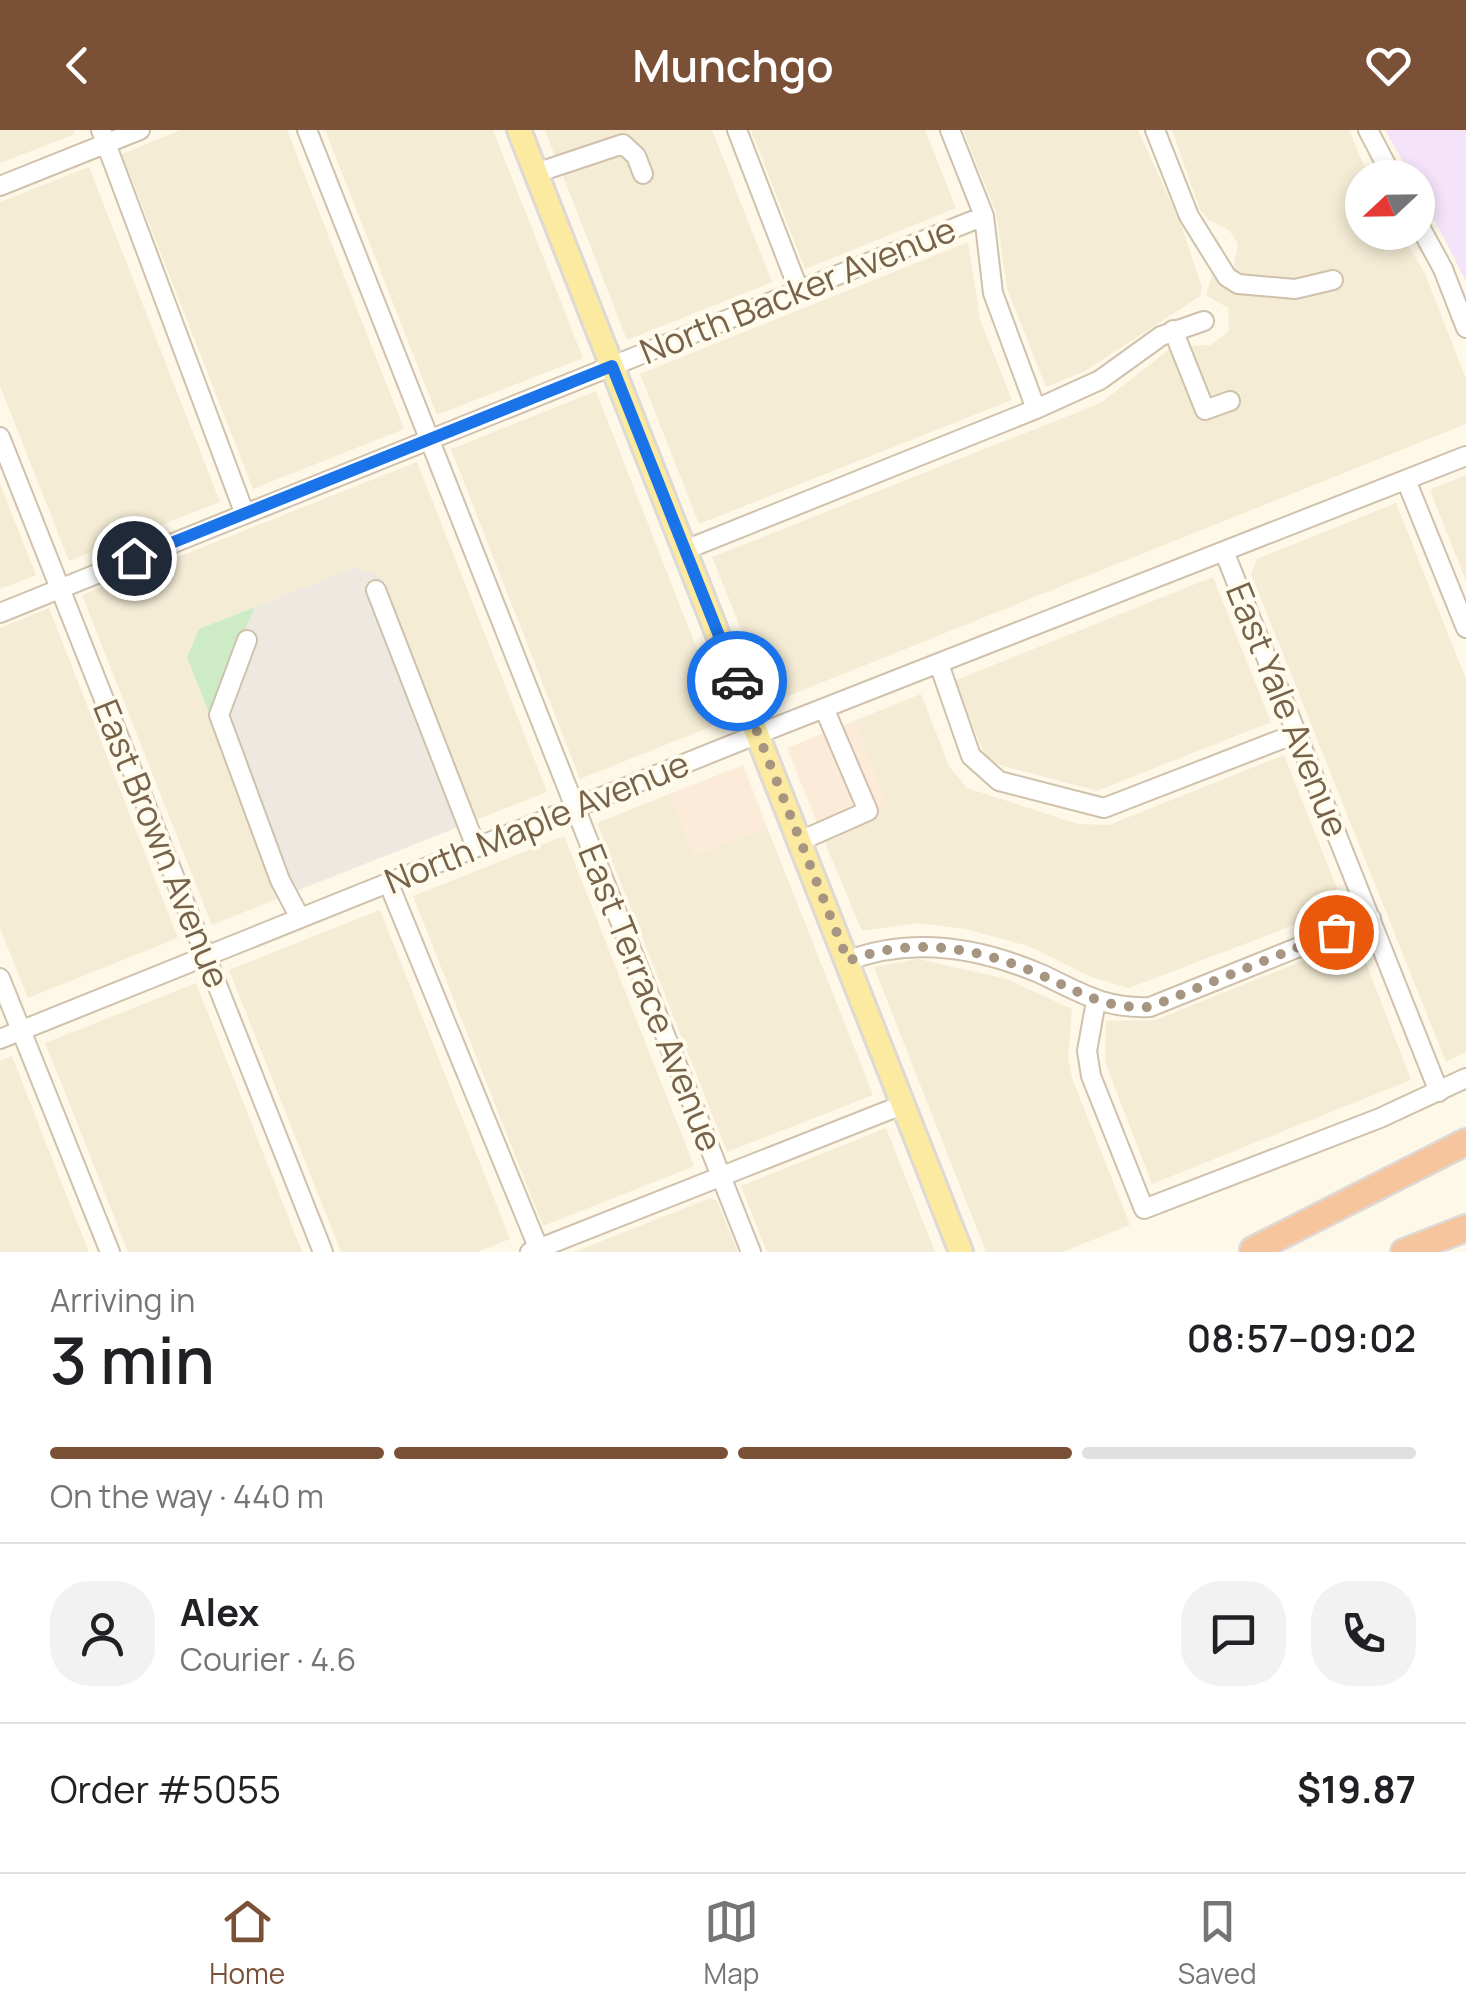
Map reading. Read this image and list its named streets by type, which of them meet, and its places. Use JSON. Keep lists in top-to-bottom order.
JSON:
{
  "streets": {
    "street": [
      "North Backer Avenue",
      "East Yale Avenue",
      "North Maple Avenue",
      "East Brown Avenue",
      "East Terrace Avenue"
    ]
  },
  "crossings": [
    ["North Backer Avenue", "East Brown Avenue"],
    ["North Backer Avenue", "East Terrace Avenue"],
    ["East Yale Avenue", "North Maple Avenue"],
    ["North Maple Avenue", "East Brown Avenue"],
    ["North Maple Avenue", "East Terrace Avenue"]
  ],
  "north": "left",
  "page": {
    "header": "Munchgo",
    "heading": ["3 min", "Arriving in", "08:57–09:02"],
    "panel": [
      "Alex",
      "Courier · 4.6",
      "Order #5055",
      "$19.87"
    ],
    "bar": "On the way · 440 m",
    "tabs": ["Home", "Map", "Saved"]
  }
}
